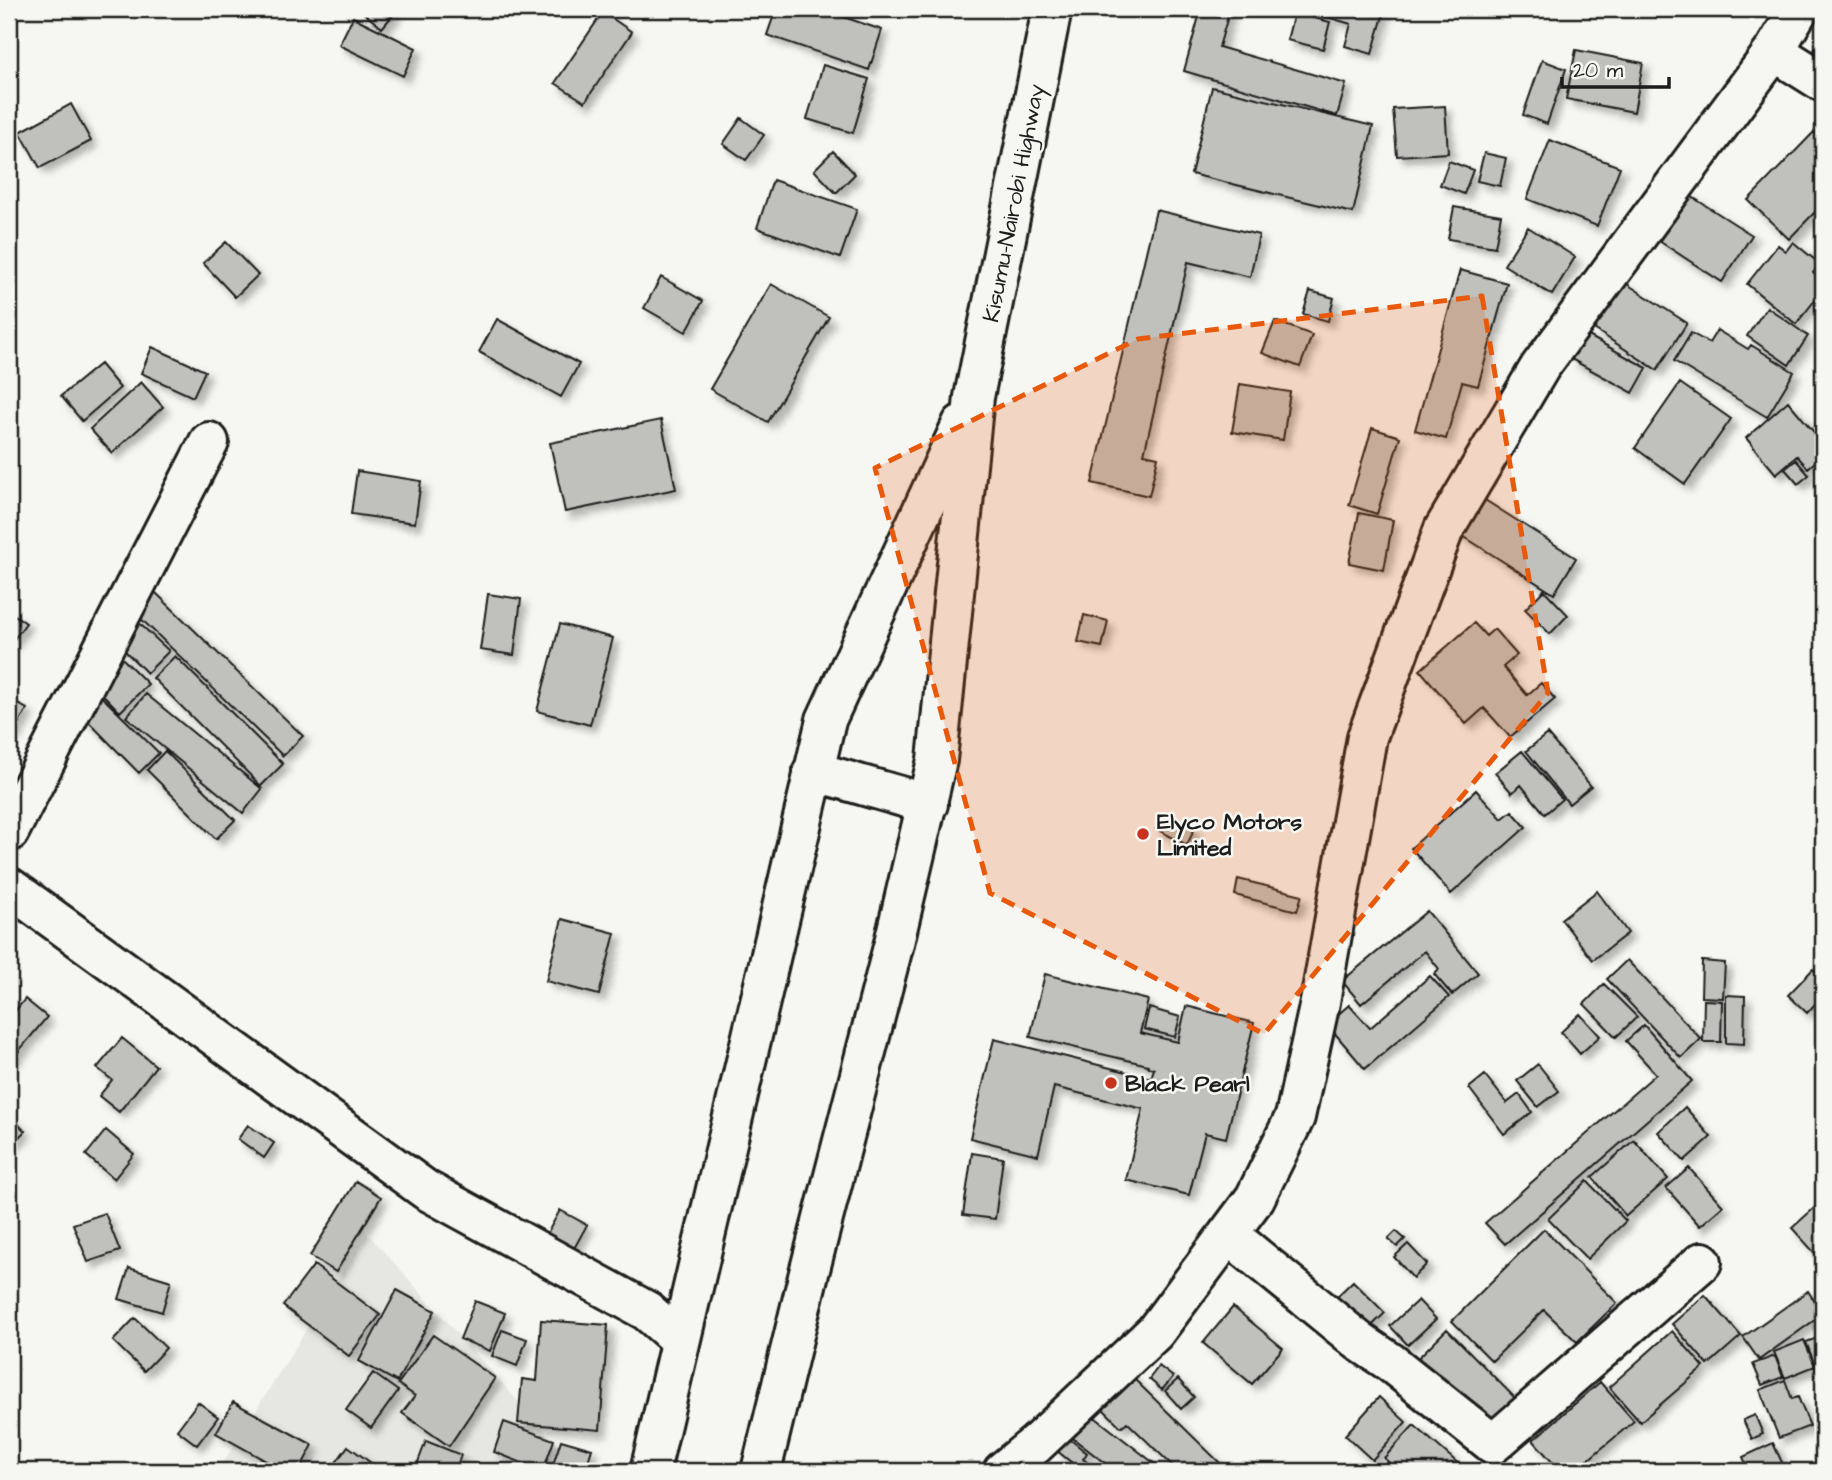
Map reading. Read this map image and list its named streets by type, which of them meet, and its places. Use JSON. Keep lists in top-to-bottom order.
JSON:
{
  "streets": {
    "main road": ["Kisumu-Nairobi Highway"]
  },
  "places": ["Elyco Motors Limited", "Black Pearl"],
  "scale_bar": "20 m"
}
